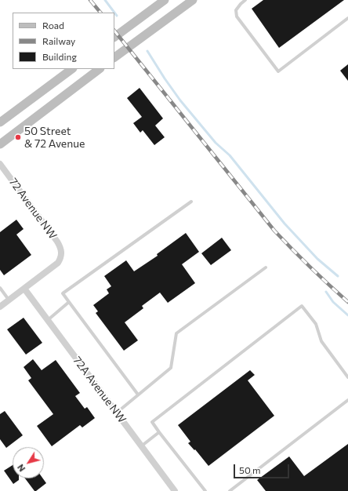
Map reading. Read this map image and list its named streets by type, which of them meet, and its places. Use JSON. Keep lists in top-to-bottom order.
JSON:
{
  "streets": {
    "street": ["72 Avenue NW", "72A Avenue NW"]
  },
  "crossings": [
    ["72 Avenue NW", "72A Avenue NW"]
  ],
  "places": ["50 Street & 72 Avenue"],
  "legend": ["Road", "Railway", "Building"],
  "scale_bar": "50 m",
  "north": "bottom left"
}
